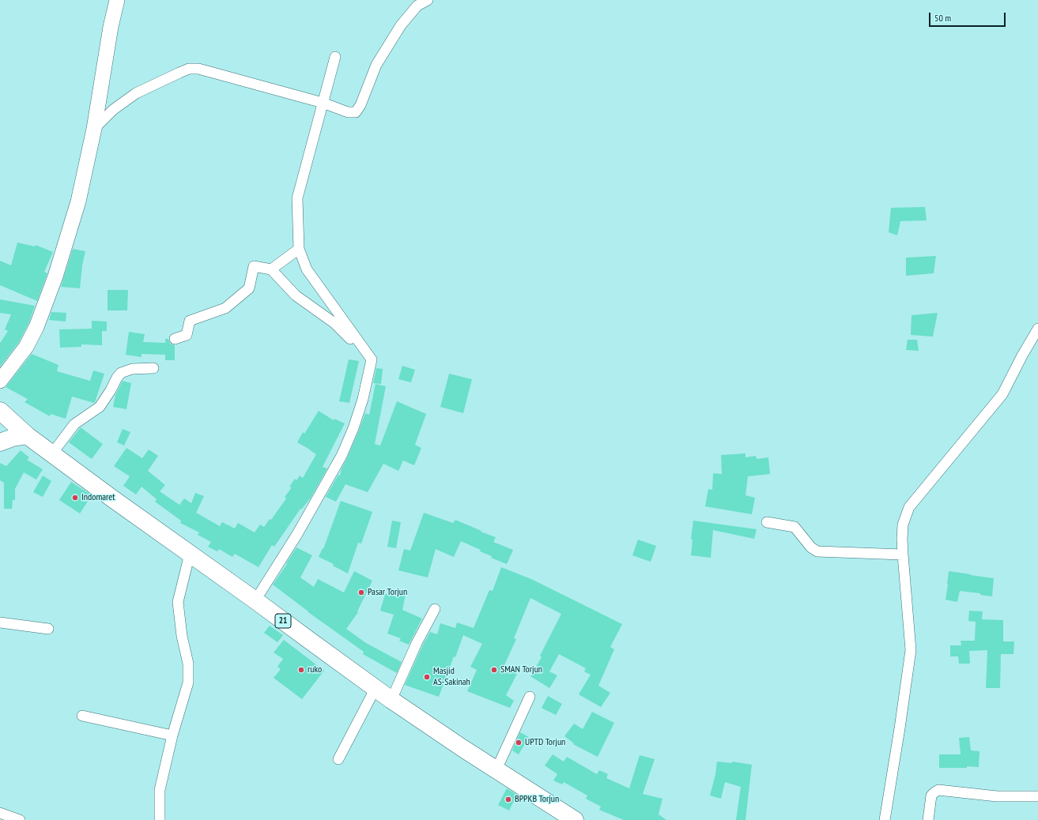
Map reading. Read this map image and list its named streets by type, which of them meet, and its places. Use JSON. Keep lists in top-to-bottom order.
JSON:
{
  "streets": {
    "highway": ["21"]
  },
  "places": [
    "Indomaret",
    "Pasar Torjun",
    "ruko",
    "SMAN Torjun",
    "Masjid AS-Sakinah",
    "UPTD Torjun",
    "BPPKB Torjun"
  ],
  "scale_bar": "50 m"
}
